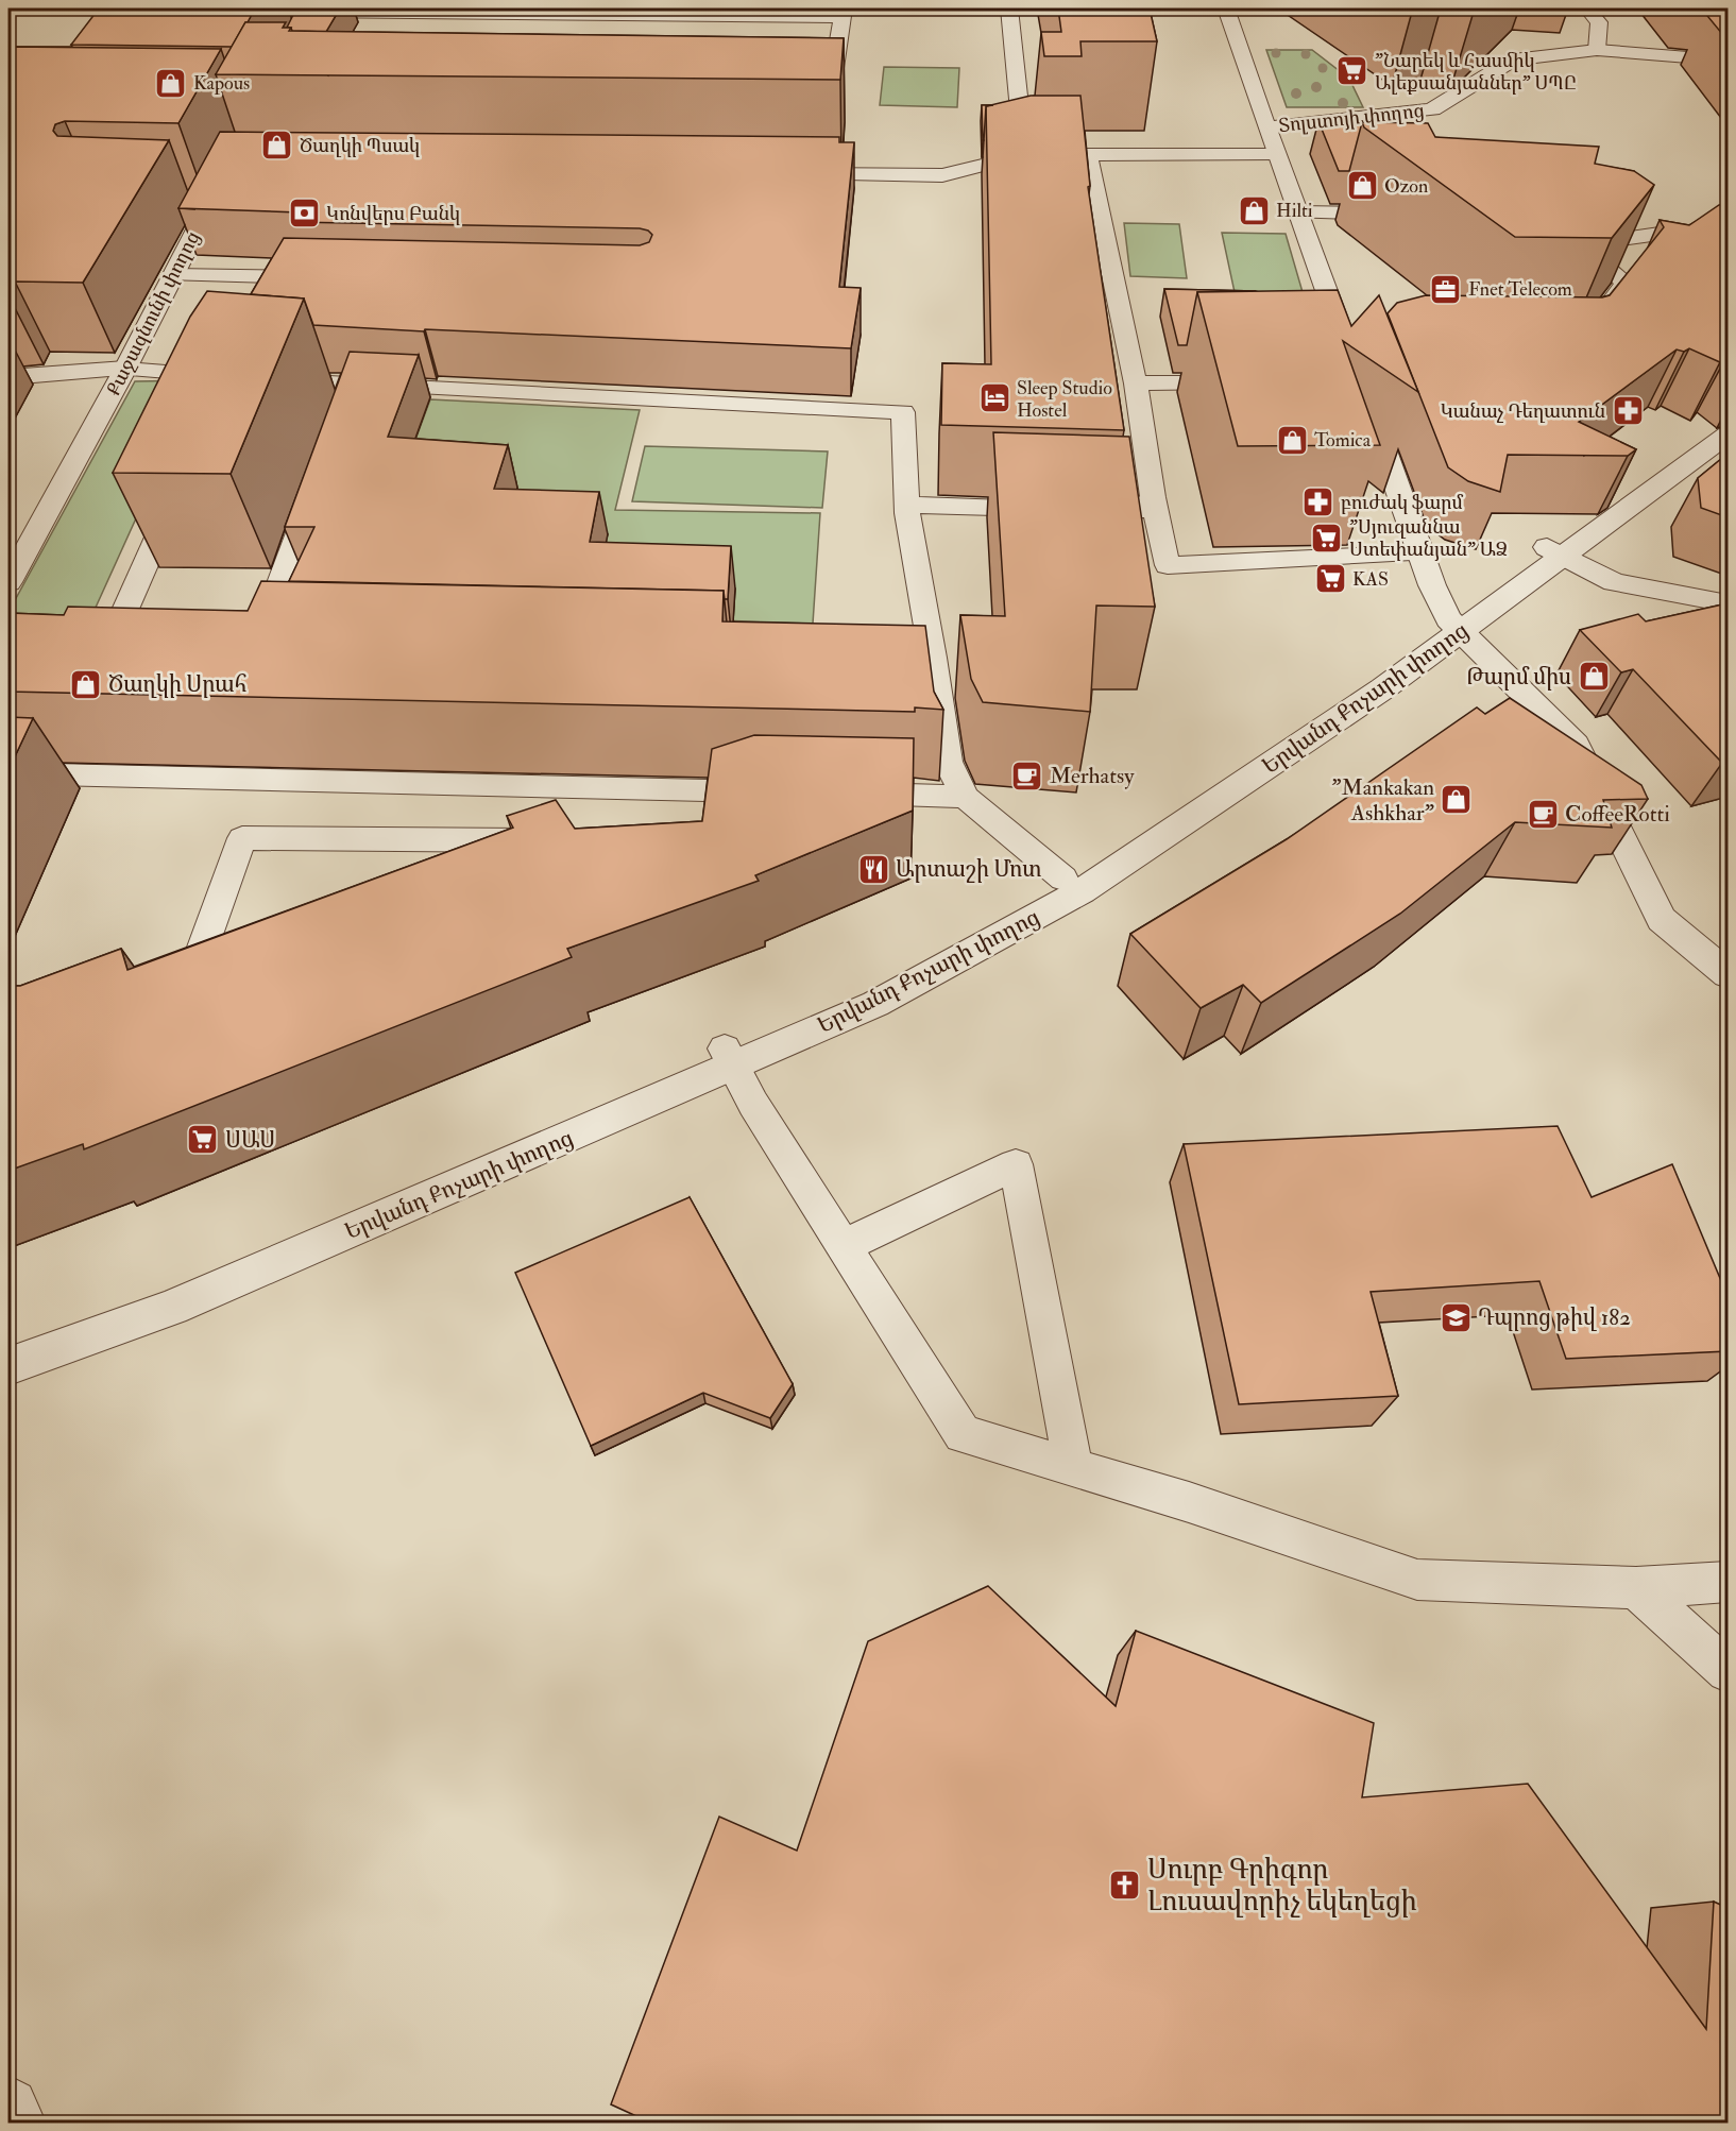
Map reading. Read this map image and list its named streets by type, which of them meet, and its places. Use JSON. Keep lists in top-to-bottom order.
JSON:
{
  "streets": {
    "street": ["Տոլստոյի փողոց", "Քաջազնունի փողոց", "Երվանդ Քոչարի փողոց"]
  },
  "places": {
    "supermarket": [
      "\"Նարեկ և Հասմիկ Ալեքսանյաններ\" ՍՊԸ",
      "\"Սյուզաննա Ստեփանյան\" ԱՁ",
      "KAS",
      "ՍԱՍ"
    ],
    "shop": [
      "Kapous",
      "Ծաղկի Պսակ",
      "Ozon",
      "Hilti",
      "Tomica",
      "Թարմ միս",
      "Ծաղկի Սրահ",
      "\"Mankakan Ashkhar\""
    ],
    "bank": ["Կոնվերս Բանկ"],
    "office": ["Fnet Telecom"],
    "hotel": ["Sleep Studio Hostel"],
    "pharmacy": ["Կանաչ Դեղատուն", "բուժակ ֆարմ"],
    "cafe": ["Merhatsy", "CoffeeRotti"],
    "restaurant": ["Արտաշի Մոտ"],
    "school or university": ["Դպրոց թիվ 182"],
    "church": ["Սուրբ Գրիգոր Լուսավորիչ եկեղեցի"]
  }
}
